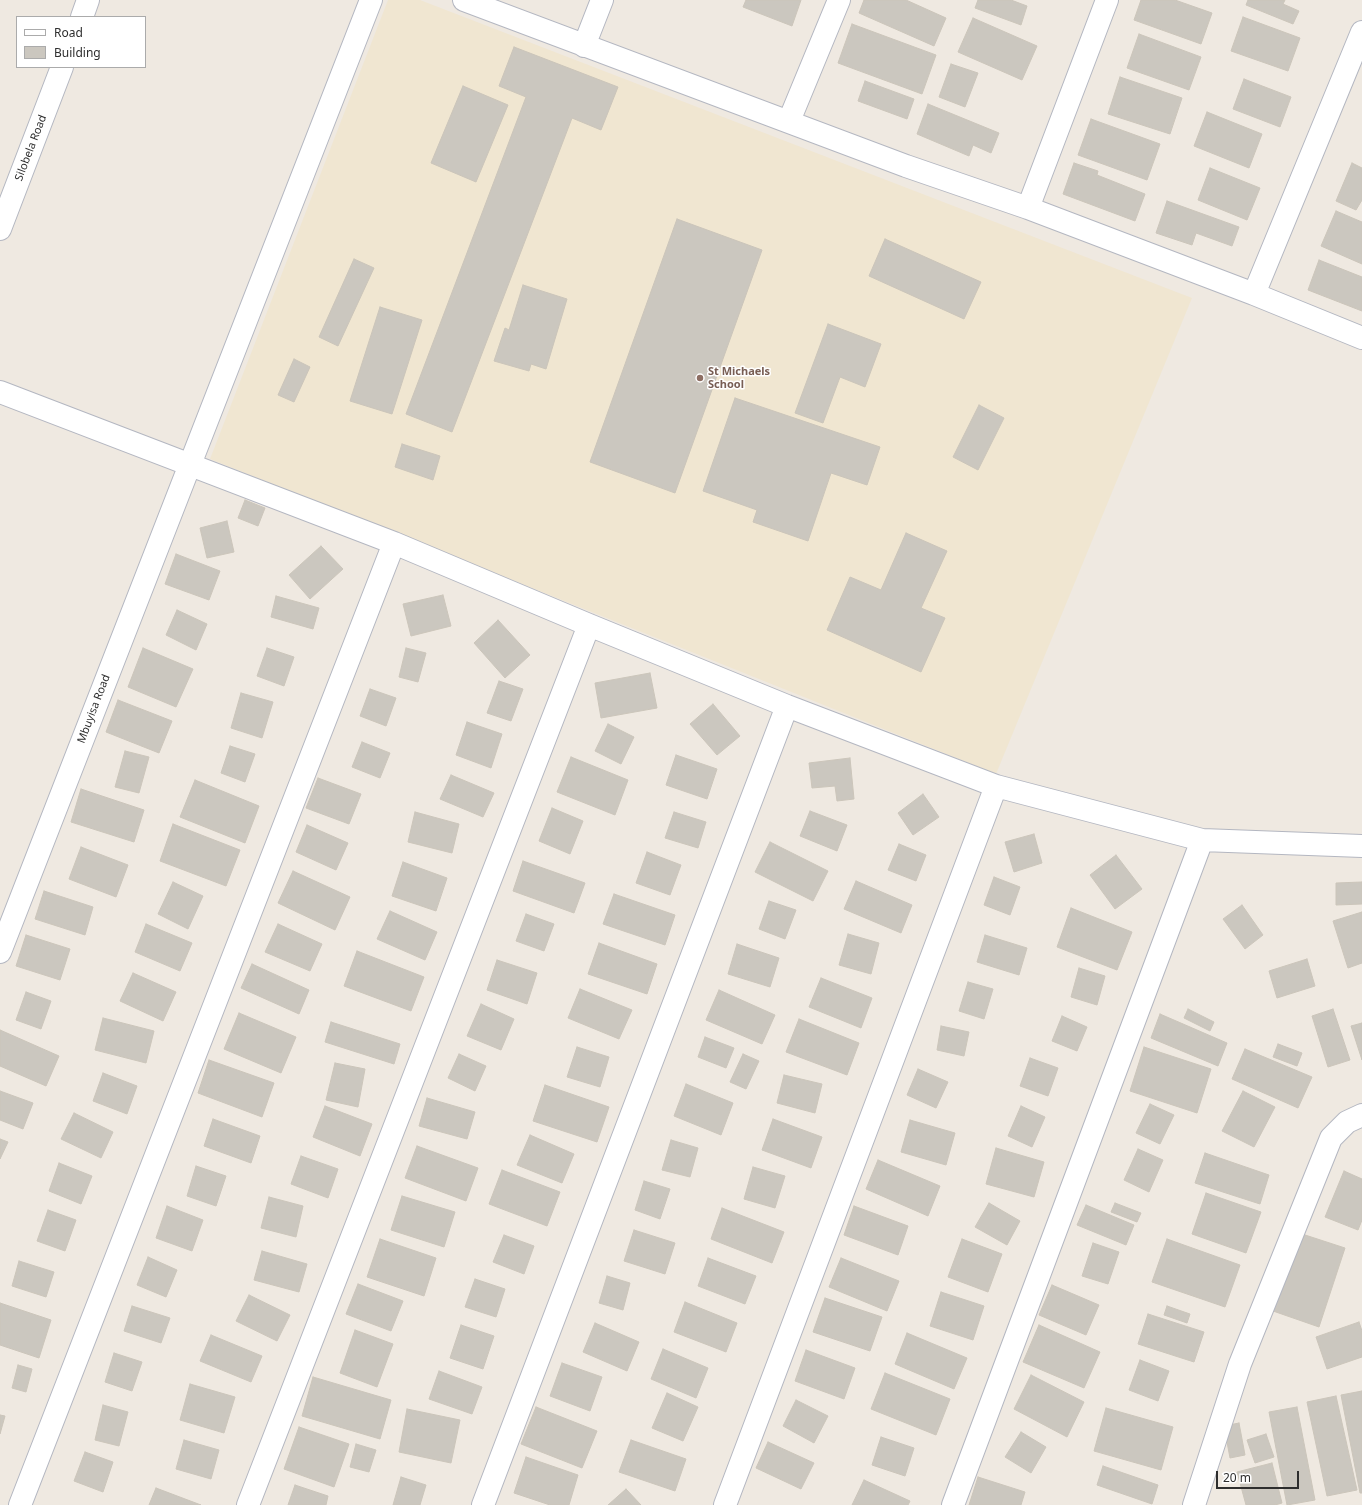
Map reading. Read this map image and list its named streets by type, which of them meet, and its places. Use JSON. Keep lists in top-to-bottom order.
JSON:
{
  "streets": {
    "street": ["Silobela Road", "Mbuyisa Road"]
  },
  "places": ["St Michaels School"],
  "legend": ["Road", "Building"],
  "scale_bar": "20 m"
}
